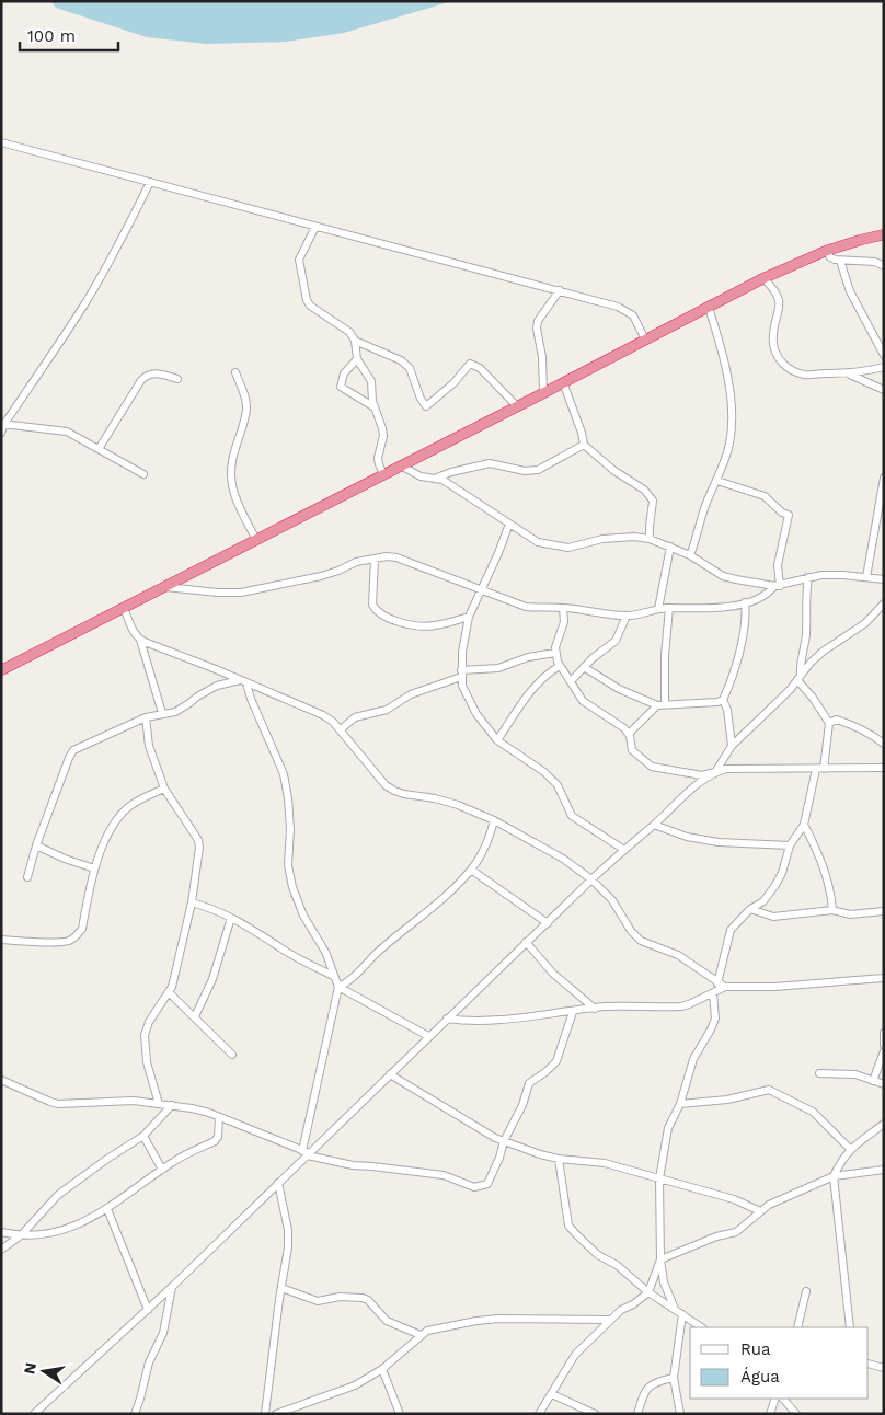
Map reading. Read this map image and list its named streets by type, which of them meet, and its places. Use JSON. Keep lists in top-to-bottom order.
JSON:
{
  "legend": ["Rua", "Água"],
  "scale_bar": "100 m",
  "north": "left"
}
